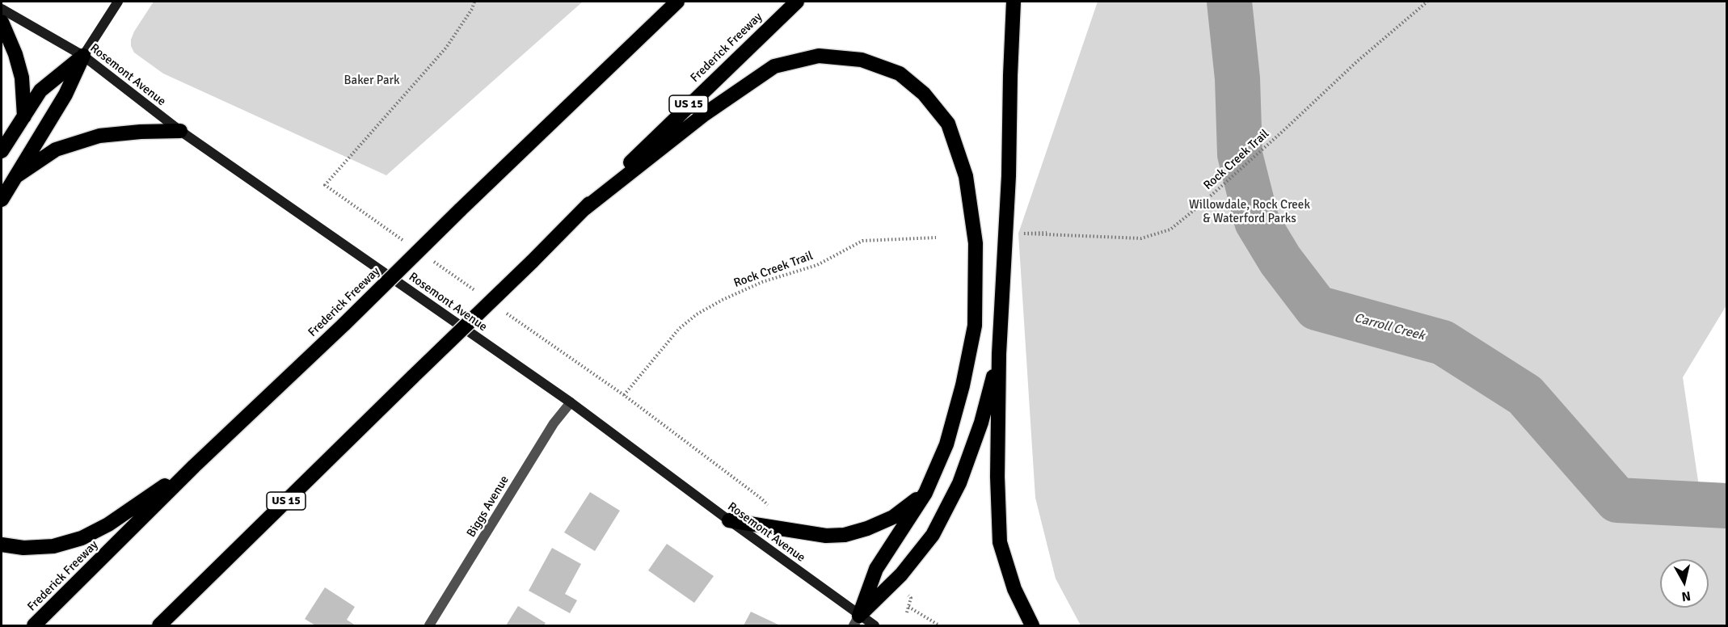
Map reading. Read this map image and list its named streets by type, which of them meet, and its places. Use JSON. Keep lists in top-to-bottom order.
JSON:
{
  "streets": {
    "highway": ["Frederick Freeway", "US 15"],
    "main road": ["Rosemont Avenue"],
    "street": ["Biggs Avenue"],
    "path": ["Rock Creek Trail"]
  },
  "crossings": [
    ["Rosemont Avenue", "Biggs Avenue"]
  ],
  "water": ["Carroll Creek"],
  "parks": ["Baker Park", "Willowdale, Rock Creek & Waterford Parks"],
  "north": "bottom"
}
